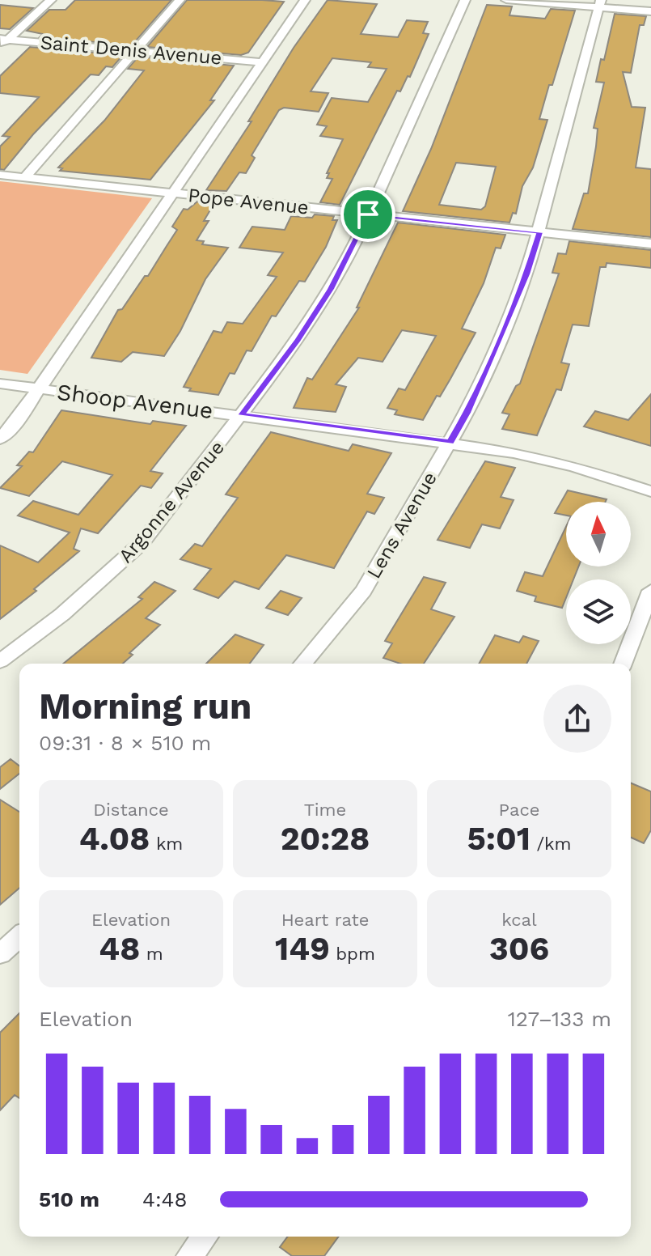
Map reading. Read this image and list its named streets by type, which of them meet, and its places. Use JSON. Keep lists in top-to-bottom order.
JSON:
{
  "streets": {
    "street": [
      "Saint Denis Avenue",
      "Pope Avenue",
      "Shoop Avenue",
      "Argonne Avenue",
      "Lens Avenue"
    ]
  },
  "crossings": [
    ["Pope Avenue", "Argonne Avenue"],
    ["Pope Avenue", "Lens Avenue"],
    ["Shoop Avenue", "Argonne Avenue"],
    ["Shoop Avenue", "Lens Avenue"]
  ],
  "north": "top",
  "page": {
    "heading": ["Morning run", "09:31 · 8 × 510 m"],
    "stats": [
      ["Distance", "4.08 km"],
      ["Time", "20:28"],
      ["Pace", "5:01 /km"],
      ["Elevation", "48 m"],
      ["Heart rate", "149 bpm"],
      ["kcal", "306"]
    ],
    "chart": ["Elevation", "127–133 m"],
    "list": [
      {
        "name": "510 m",
        "note": "4:48"
      }
    ]
  }
}
